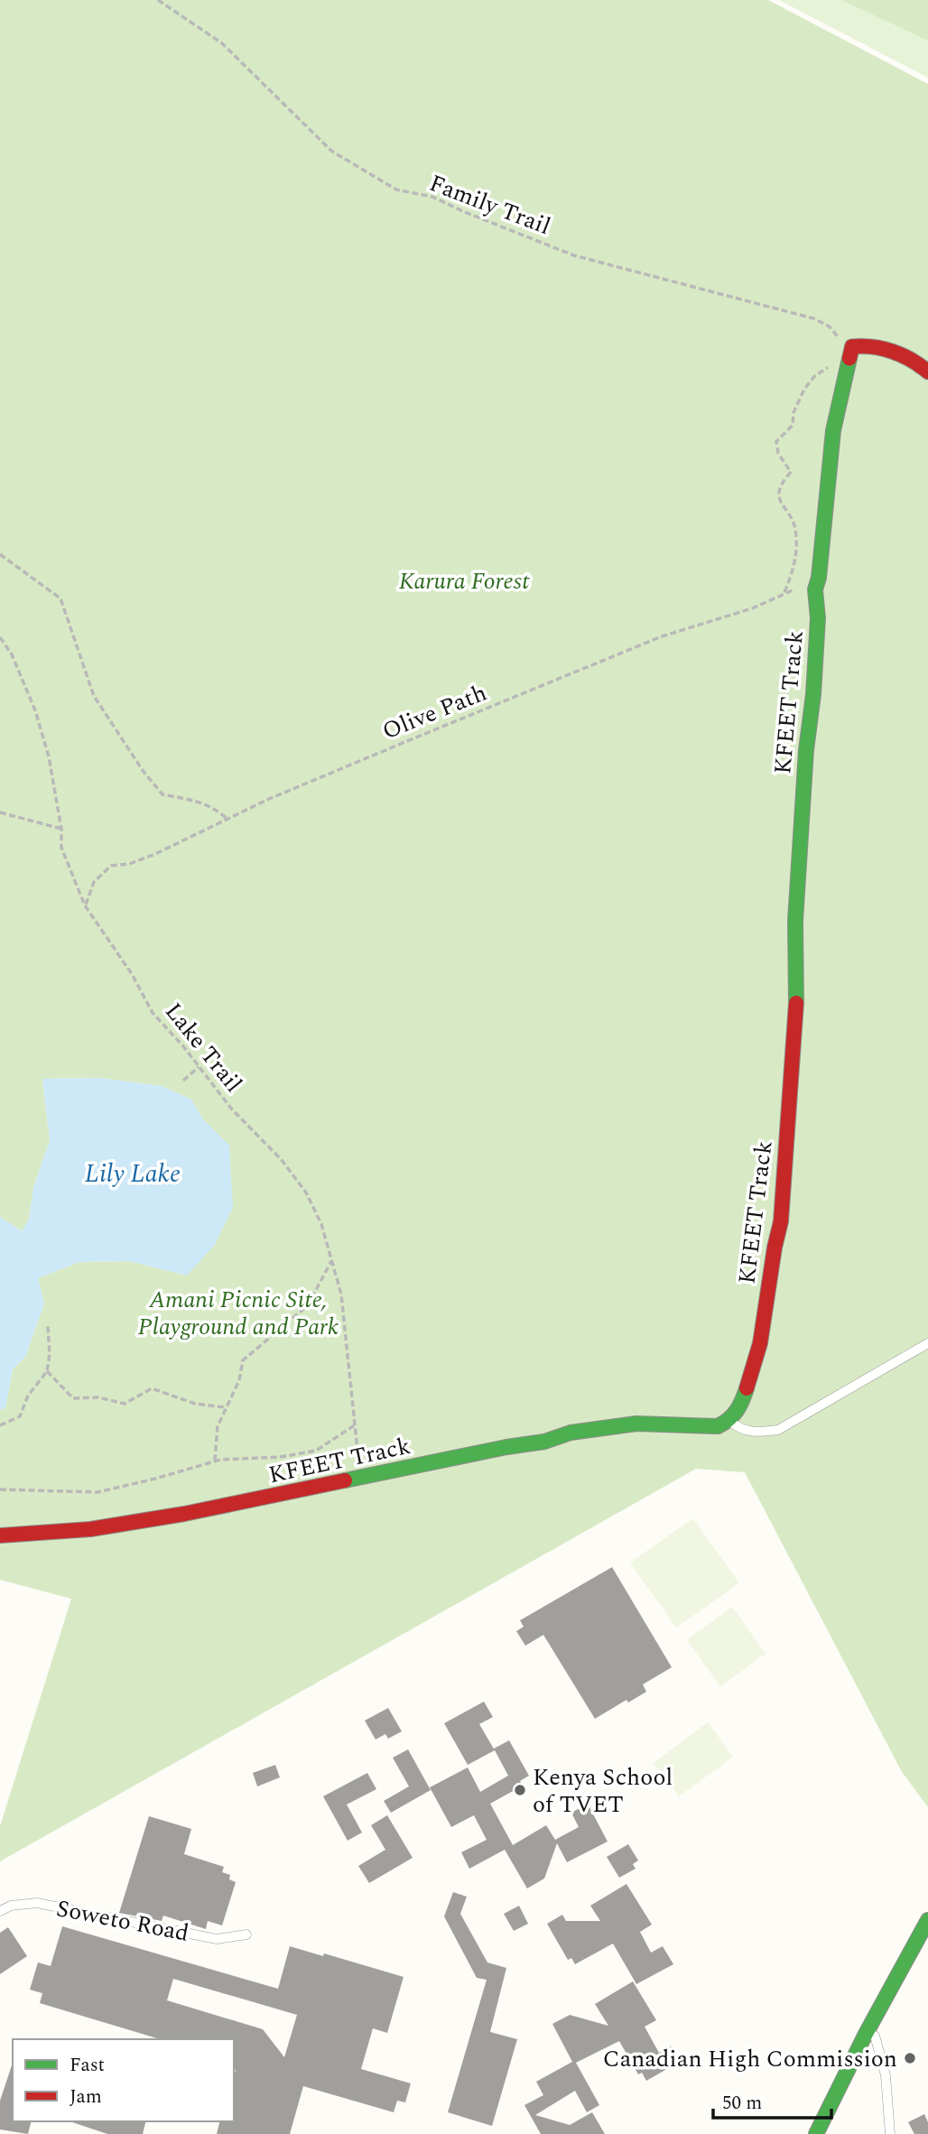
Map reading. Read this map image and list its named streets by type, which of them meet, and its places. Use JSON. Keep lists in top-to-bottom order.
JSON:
{
  "streets": {
    "street": ["KFEET Track"],
    "lane": ["Soweto Road"],
    "path": ["Family Trail", "Olive Path", "Lake Trail"]
  },
  "crossings": [
    ["Family Trail", "KFEET Track"],
    ["KFEET Track", "Olive Path"],
    ["KFEET Track", "Lake Trail"],
    ["Olive Path", "Lake Trail"]
  ],
  "water": ["Lily Lake"],
  "parks": ["Karura Forest", "Amani Picnic Site, Playground and Park"],
  "places": ["Kenya School of TVET", "Canadian High Commission"],
  "legend": ["Fast", "Jam"],
  "scale_bar": "50 m"
}
